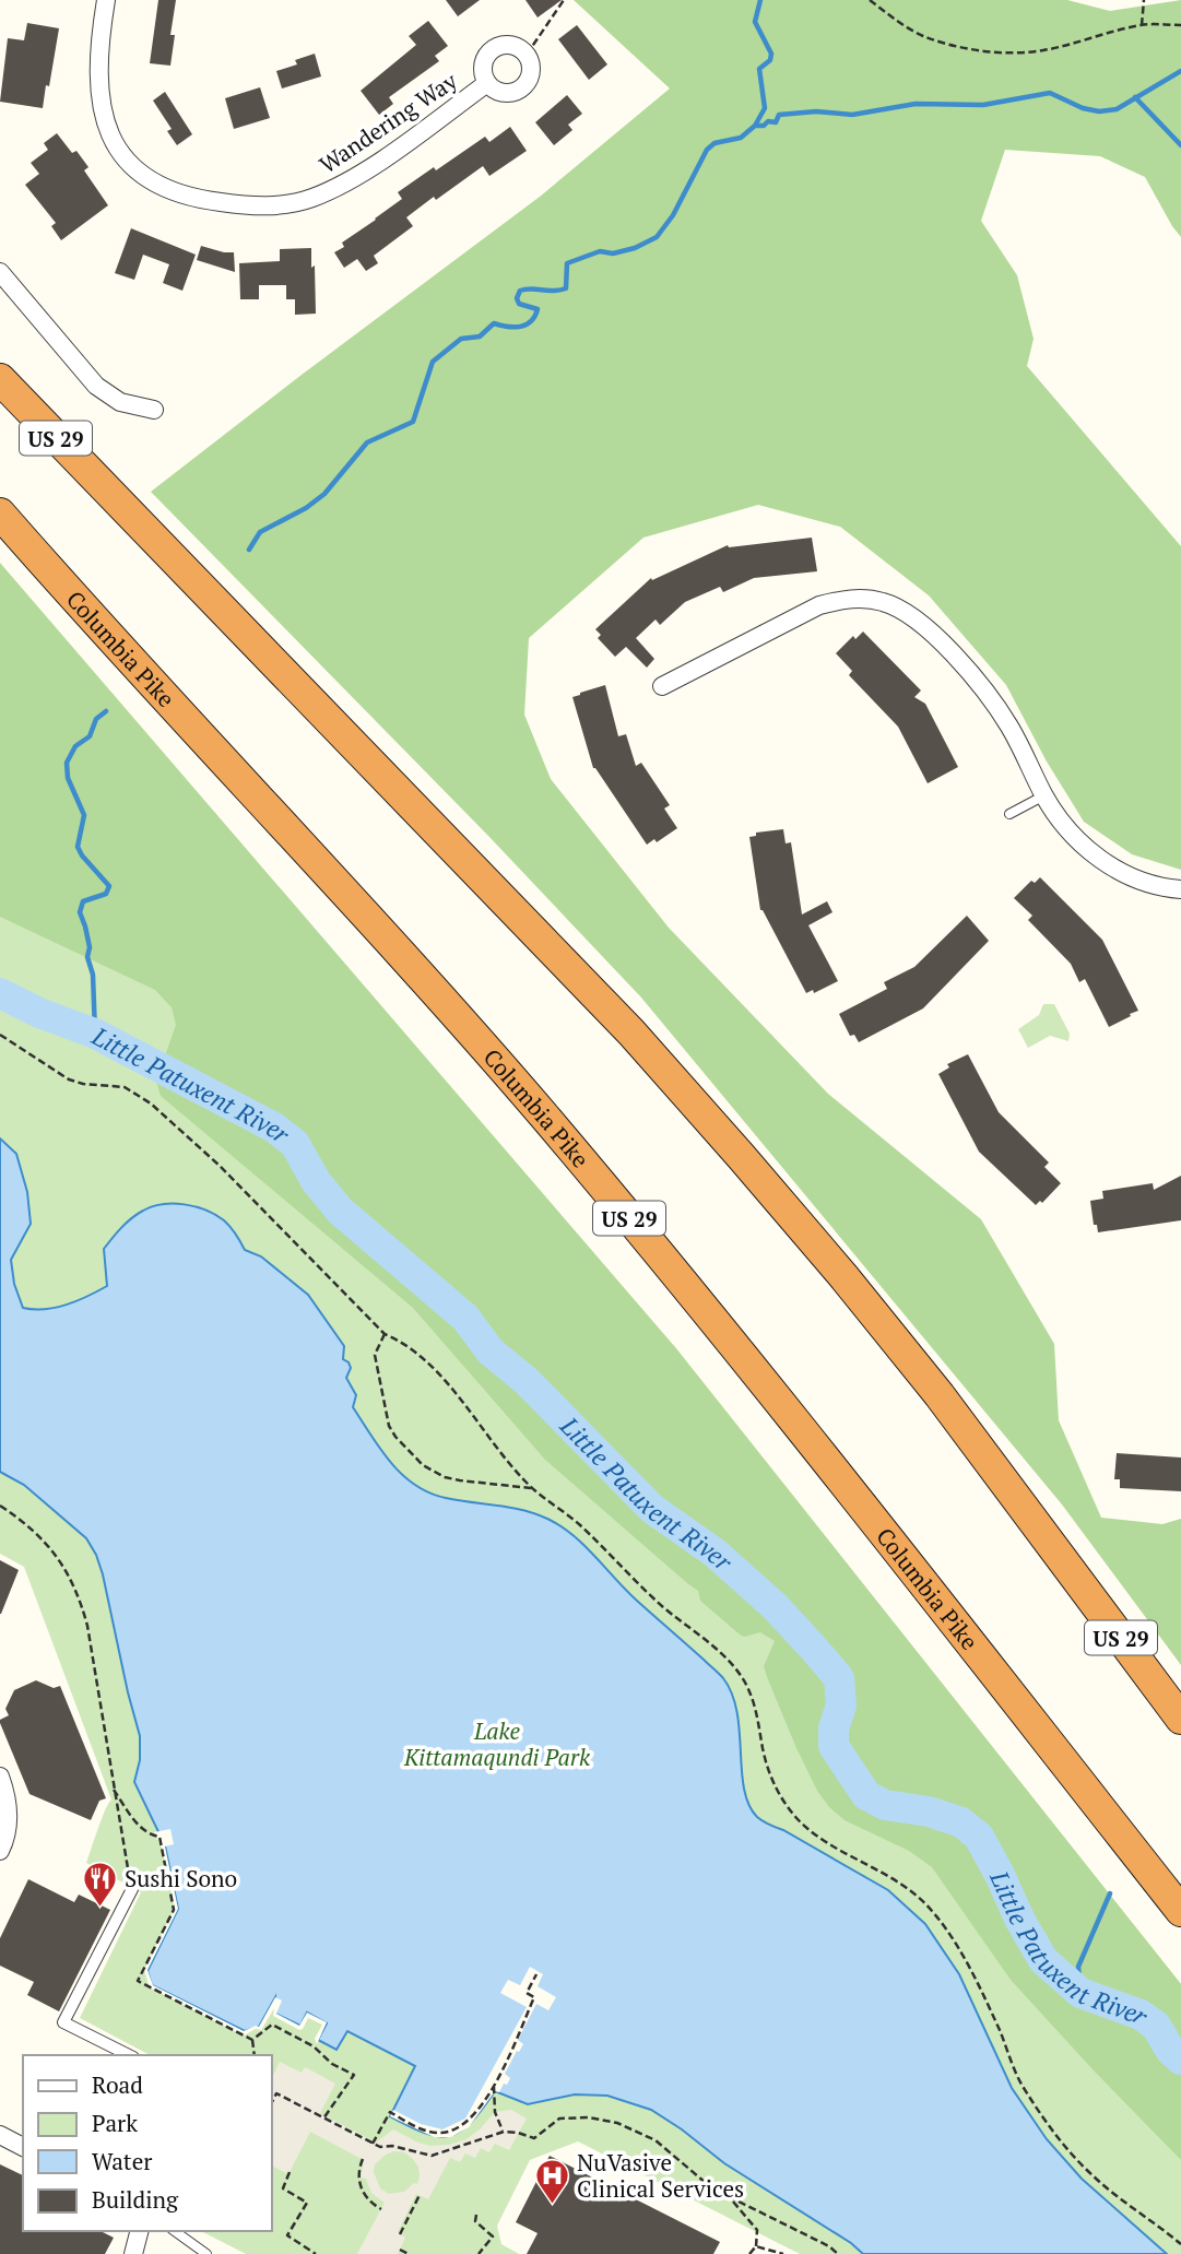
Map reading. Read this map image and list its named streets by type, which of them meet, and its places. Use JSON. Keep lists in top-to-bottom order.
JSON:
{
  "streets": {
    "highway": ["US 29", "Columbia Pike"],
    "street": ["Wandering Way"]
  },
  "water": ["Little Patuxent River"],
  "parks": ["Lake Kittamaqundi Park"],
  "places": {
    "restaurant": ["Sushi Sono"],
    "hospital": ["NuVasive Clinical Services"]
  },
  "legend": [
    "Road",
    "Park",
    "Water",
    "Building"
  ]
}
